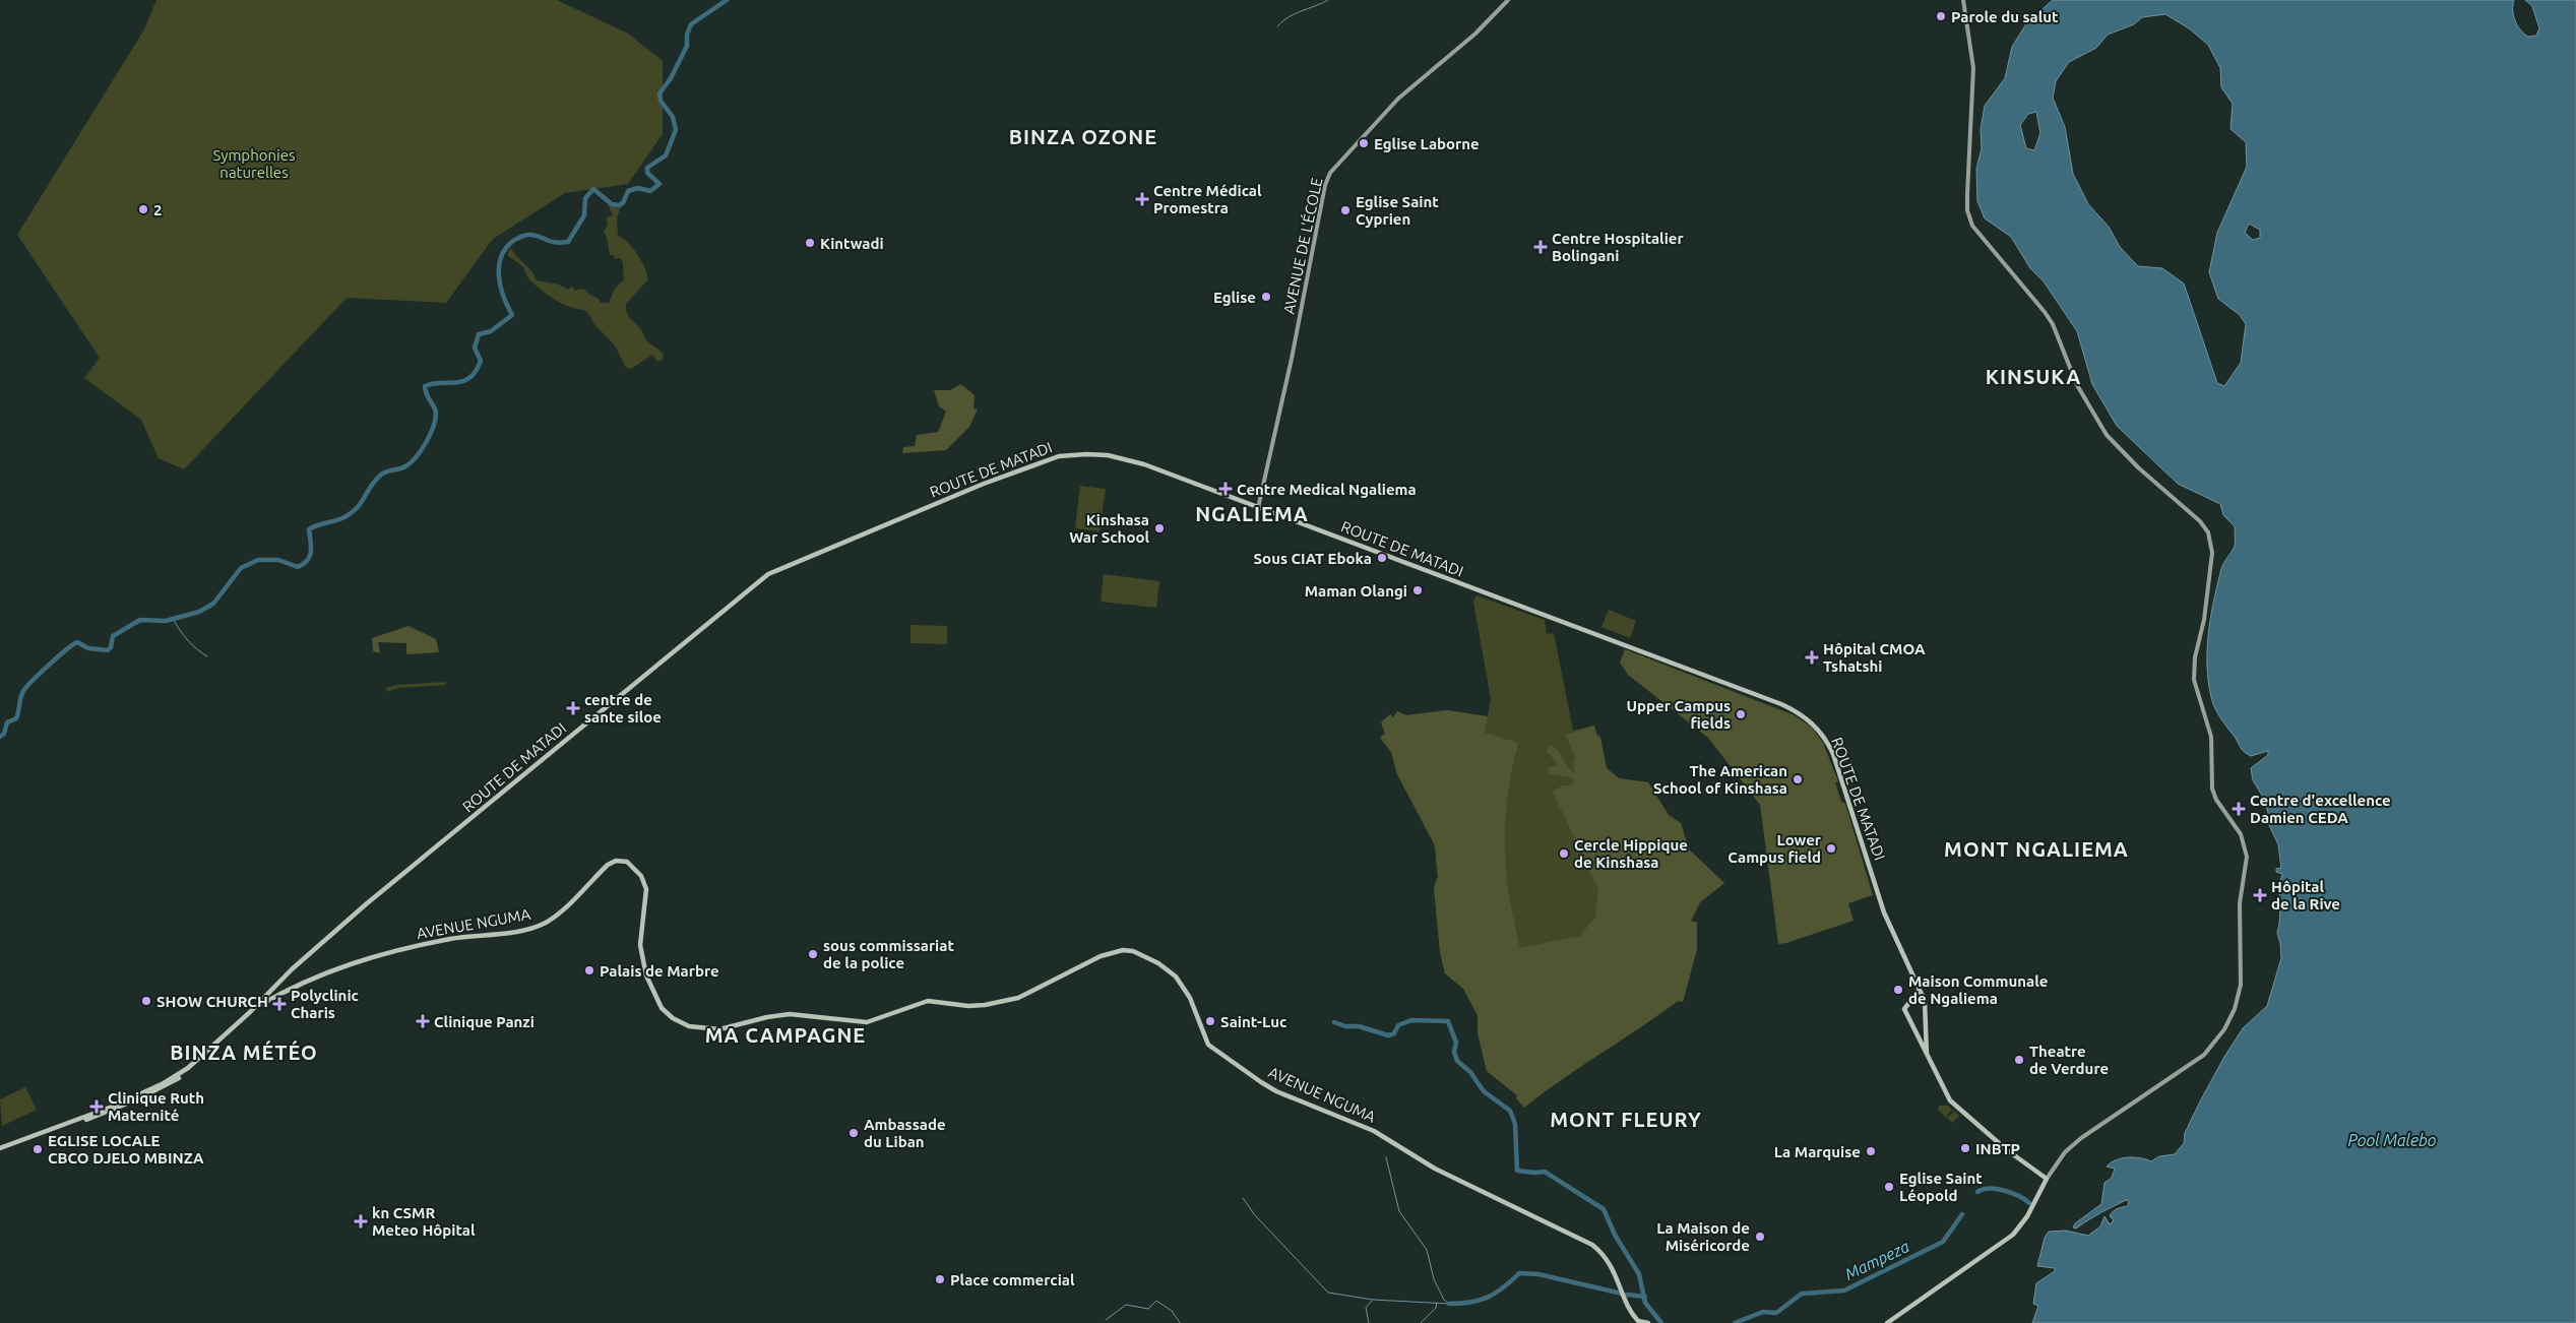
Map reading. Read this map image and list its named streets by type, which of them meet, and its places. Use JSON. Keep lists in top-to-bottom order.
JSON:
{
  "streets": {
    "main road": ["AVENUE DE L'ÉCOLE", "ROUTE DE MATADI", "AVENUE NGUMA"]
  },
  "crossings": [
    ["AVENUE DE L'ÉCOLE", "ROUTE DE MATADI"],
    ["ROUTE DE MATADI", "AVENUE NGUMA"]
  ],
  "districts": [
    "BINZA OZONE",
    "KINSUKA",
    "NGALIEMA",
    "MONT NGALIEMA",
    "MA CAMPAGNE",
    "BINZA MÉTÉO",
    "MONT FLEURY"
  ],
  "water": ["Pool Malebo", "Mampeza"],
  "parks": ["Symphonies naturelles"],
  "places": {
    "other": [
      "Parole du salut",
      "Eglise Laborne",
      "2",
      "Eglise Saint Cyprien",
      "Kintwadi",
      "Eglise",
      "Kinshasa War School",
      "Sous CIAT Eboka",
      "Maman Olangi",
      "Upper Campus fields",
      "The American School of Kinshasa",
      "Lower Campus field",
      "Cercle Hippique de Kinshasa",
      "sous commissariat de la police",
      "Palais de Marbre",
      "Maison Communale de Ngaliema",
      "SHOW CHURCH",
      "Saint-Luc",
      "Theatre de Verdure",
      "Ambassade du Liban",
      "INBTP",
      "EGLISE LOCALE CBCO DJELO MBINZA",
      "La Marquise",
      "Eglise Saint Léopold",
      "La Maison de Miséricorde",
      "Place commercial"
    ],
    "health": [
      "Centre Médical Promestra",
      "Centre Hospitalier Bolingani",
      "Centre Medical Ngaliema",
      "Hôpital CMOA Tshatshi",
      "centre de sante siloe",
      "Centre d'excellence Damien CEDA",
      "Hôpital de la Rive",
      "Polyclinic Charis",
      "Clinique Panzi",
      "Clinique Ruth Maternité",
      "kn CSMR Meteo Hôpital"
    ]
  }
}
